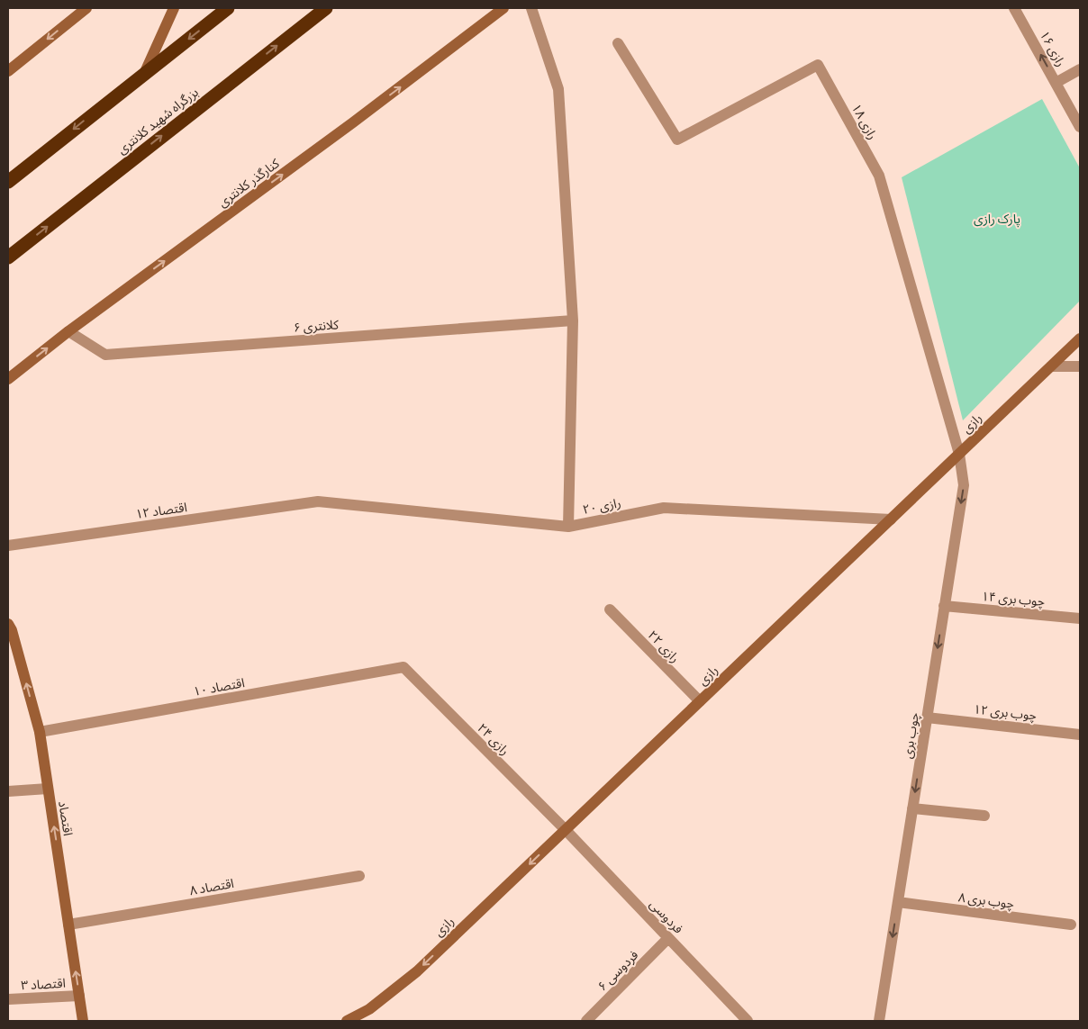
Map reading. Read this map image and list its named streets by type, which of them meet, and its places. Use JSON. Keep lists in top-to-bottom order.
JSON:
{
  "streets": {
    "highway": ["بزرگراه شهید کلانتری"],
    "main road": ["کنارگذر کلانتری", "رازی", "اقتصاد"],
    "street": [
      "رازی ۱۶",
      "رازی ۱۸",
      "کلانتری ۶",
      "رازی ۲۰",
      "۱۲ اقتصاد",
      "۱۴ چوب بری",
      "رازی ۲۲",
      "۱۰ اقتصاد",
      "۱۲ چوب بری",
      "چوب بری",
      "رازی ۲۴",
      "۸ اقتصاد",
      "۸ چوب بری",
      "فردوسی",
      "فردوسی ۶",
      "۳ اقتصاد"
    ]
  },
  "crossings": [
    ["رازی ۱۸", "رازی"],
    ["رازی ۱۸", "چوب بری"],
    ["کنارگذر کلانتری", "کلانتری ۶"],
    ["رازی", "رازی ۲۰"],
    ["رازی", "رازی ۲۲"],
    ["رازی", "چوب بری"],
    ["رازی", "رازی ۲۴"],
    ["رازی", "فردوسی"],
    ["رازی ۲۰", "۱۲ اقتصاد"],
    ["۱۴ چوب بری", "چوب بری"],
    ["۱۰ اقتصاد", "رازی ۲۴"],
    ["۱۰ اقتصاد", "اقتصاد"],
    ["۱۲ چوب بری", "چوب بری"],
    ["چوب بری", "۸ چوب بری"],
    ["رازی ۲۴", "فردوسی"],
    ["اقتصاد", "۸ اقتصاد"],
    ["اقتصاد", "۳ اقتصاد"],
    ["فردوسی", "فردوسی ۶"]
  ],
  "one_way": [
    "رازی ۱۶",
    "کنارگذر کلانتری",
    "چوب بری",
    "اقتصاد"
  ],
  "parks": ["پارک رازی"]
}
